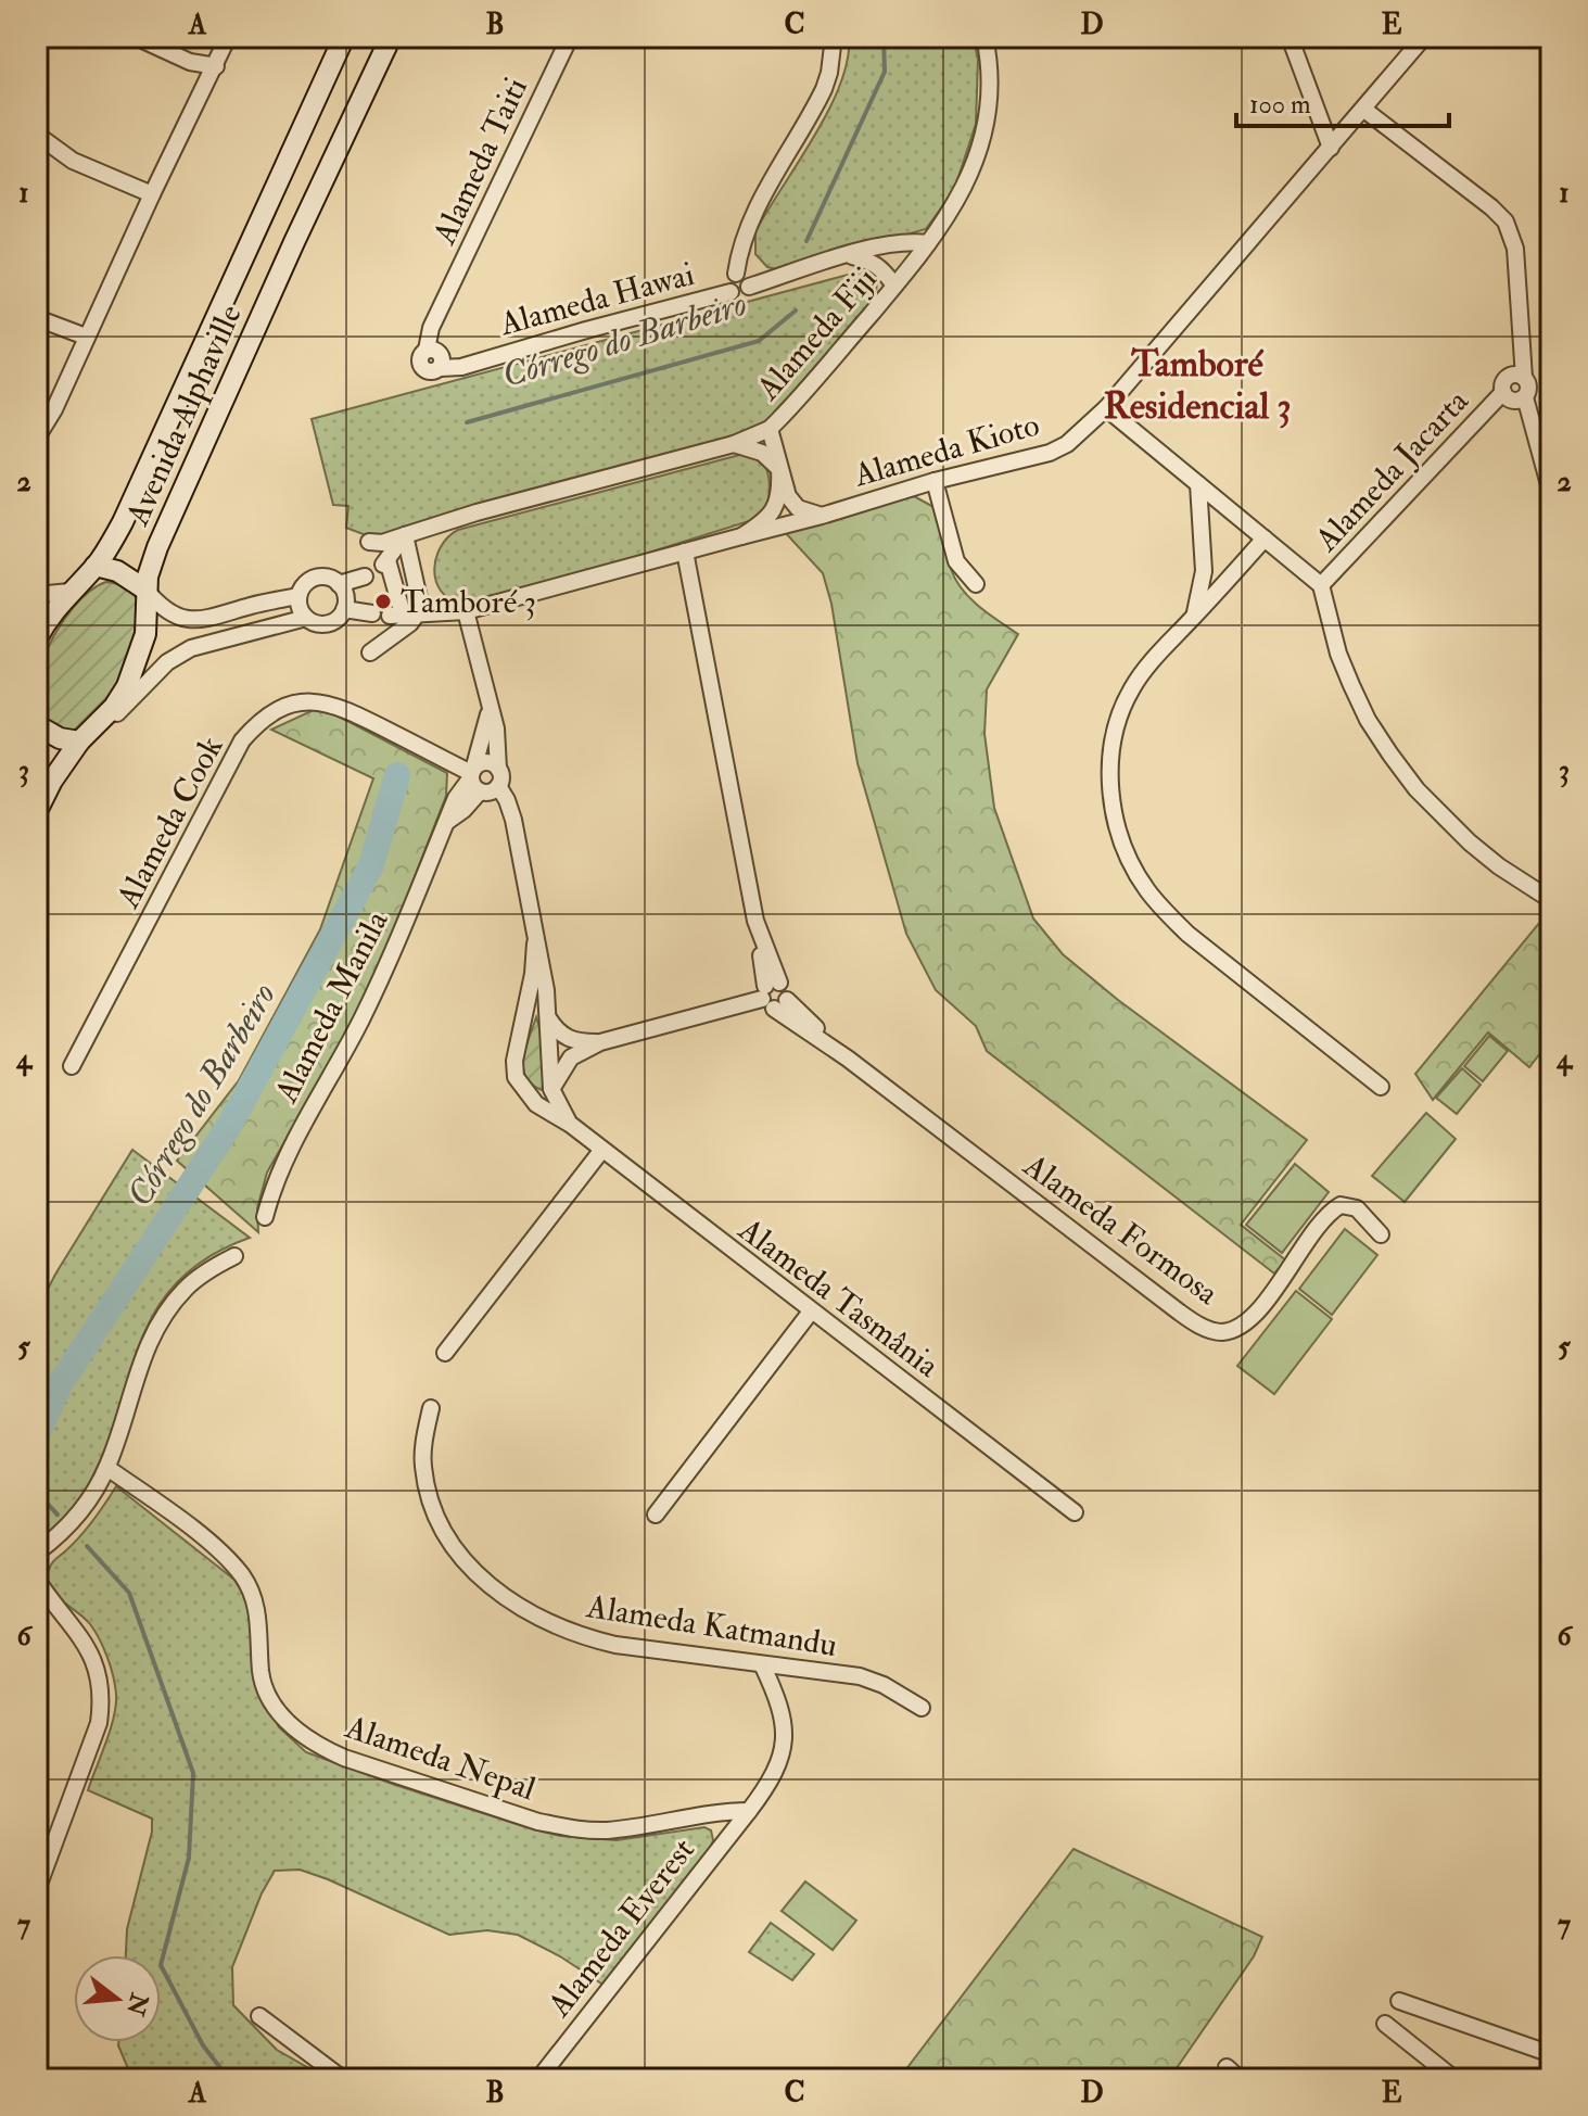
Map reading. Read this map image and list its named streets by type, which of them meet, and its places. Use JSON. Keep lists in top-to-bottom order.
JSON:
{
  "streets": {
    "main road": ["Avenida Alphaville"],
    "street": [
      "Alameda Taiti",
      "Alameda Hawai",
      "Alameda Fiji",
      "Alameda Kioto",
      "Alameda Jacarta",
      "Alameda Cook",
      "Alameda Manila",
      "Alameda Formosa",
      "Alameda Tasmânia",
      "Alameda Katmandu",
      "Alameda Nepal",
      "Alameda Everest"
    ]
  },
  "crossings": [
    ["Alameda Taiti", "Alameda Hawai"],
    ["Alameda Fiji", "Alameda Kioto"],
    ["Alameda Cook", "Alameda Manila"],
    ["Alameda Cook", "Alameda Tasmânia"],
    ["Alameda Manila", "Alameda Tasmânia"],
    ["Alameda Katmandu", "Alameda Everest"],
    ["Alameda Nepal", "Alameda Everest"]
  ],
  "districts": ["Tamboré Residencial 3"],
  "water": ["Córrego do Barbeiro"],
  "places": ["Tamboré 3"],
  "scale_bar": "100 m",
  "north": "right",
  "grid": {
    "columns": [
      "A",
      "B",
      "C",
      "D",
      "E"
    ],
    "rows": [
      "1",
      "2",
      "3",
      "4",
      "5",
      "6",
      "7"
    ]
  }
}
